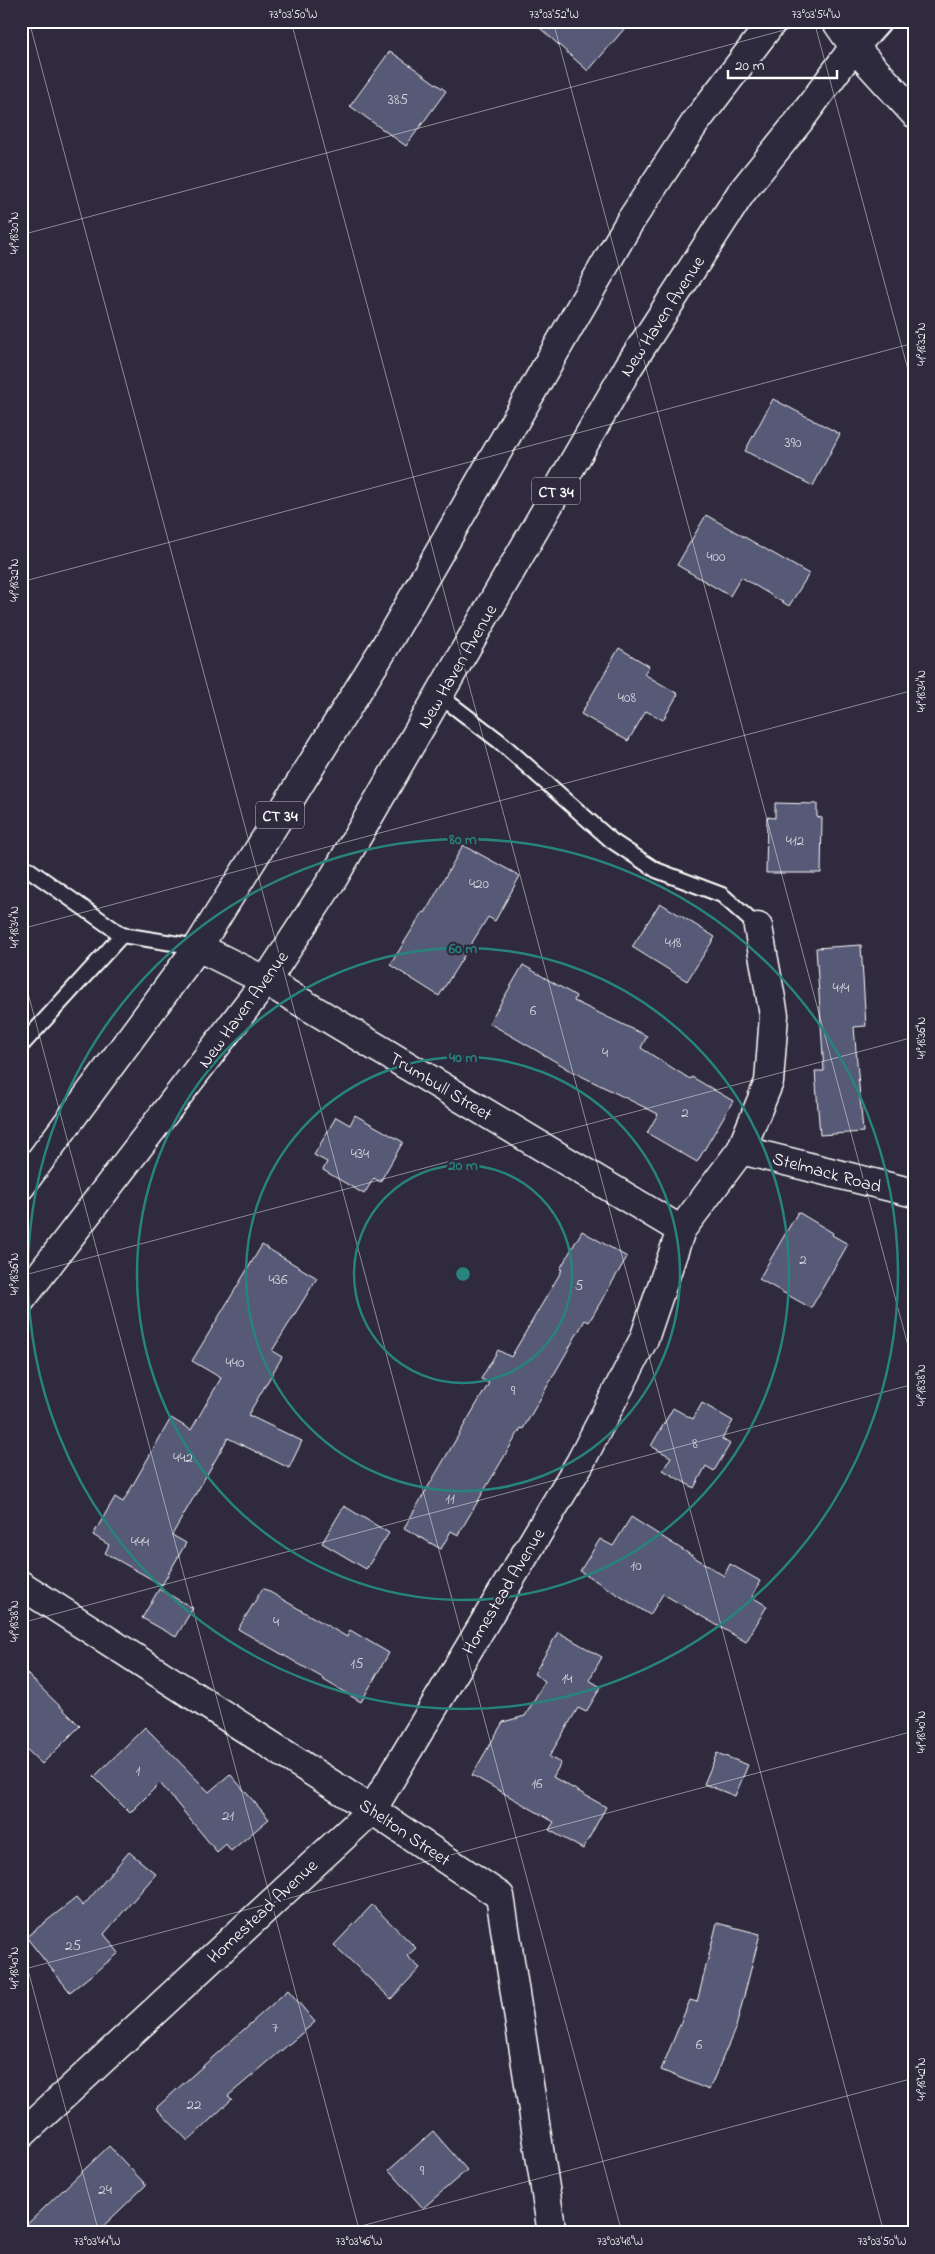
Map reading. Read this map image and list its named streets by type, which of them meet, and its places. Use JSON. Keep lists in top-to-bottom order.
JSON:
{
  "streets": {
    "main road": [
      "New Haven Avenue",
      "CT 34",
      "Trumbull Street",
      "Stelmack Road",
      "Homestead Avenue",
      "Shelton Street"
    ]
  },
  "crossings": [
    ["New Haven Avenue", "Trumbull Street"],
    ["CT 34", "Trumbull Street"],
    ["Trumbull Street", "Homestead Avenue"],
    ["Stelmack Road", "Homestead Avenue"],
    ["Homestead Avenue", "Shelton Street"]
  ],
  "house_numbers": [
    "385",
    "390",
    "400",
    "408",
    "412",
    "420",
    "418",
    "414",
    "6",
    "4",
    "2",
    "434",
    "2",
    "436",
    "5",
    "440",
    "9",
    "8",
    "442",
    "11",
    "444",
    "10",
    "4",
    "15",
    "14",
    "1",
    "16",
    "21",
    "25",
    "7",
    "6",
    "22",
    "9",
    "24"
  ],
  "scale_bar": "20 m",
  "coordinates": [
    "73°03'50\"W",
    "73°03'52\"W",
    "73°03'54\"W",
    "41°18'30\"N",
    "41°18'32\"N",
    "41°18'34\"N",
    "41°18'36\"N",
    "41°18'38\"N",
    "41°18'40\"N",
    "41°18'42\"N",
    "73°03'44\"W",
    "73°03'46\"W",
    "73°03'48\"W"
  ],
  "rings": [
    "80 m",
    "60 m",
    "40 m",
    "20 m"
  ]
}
